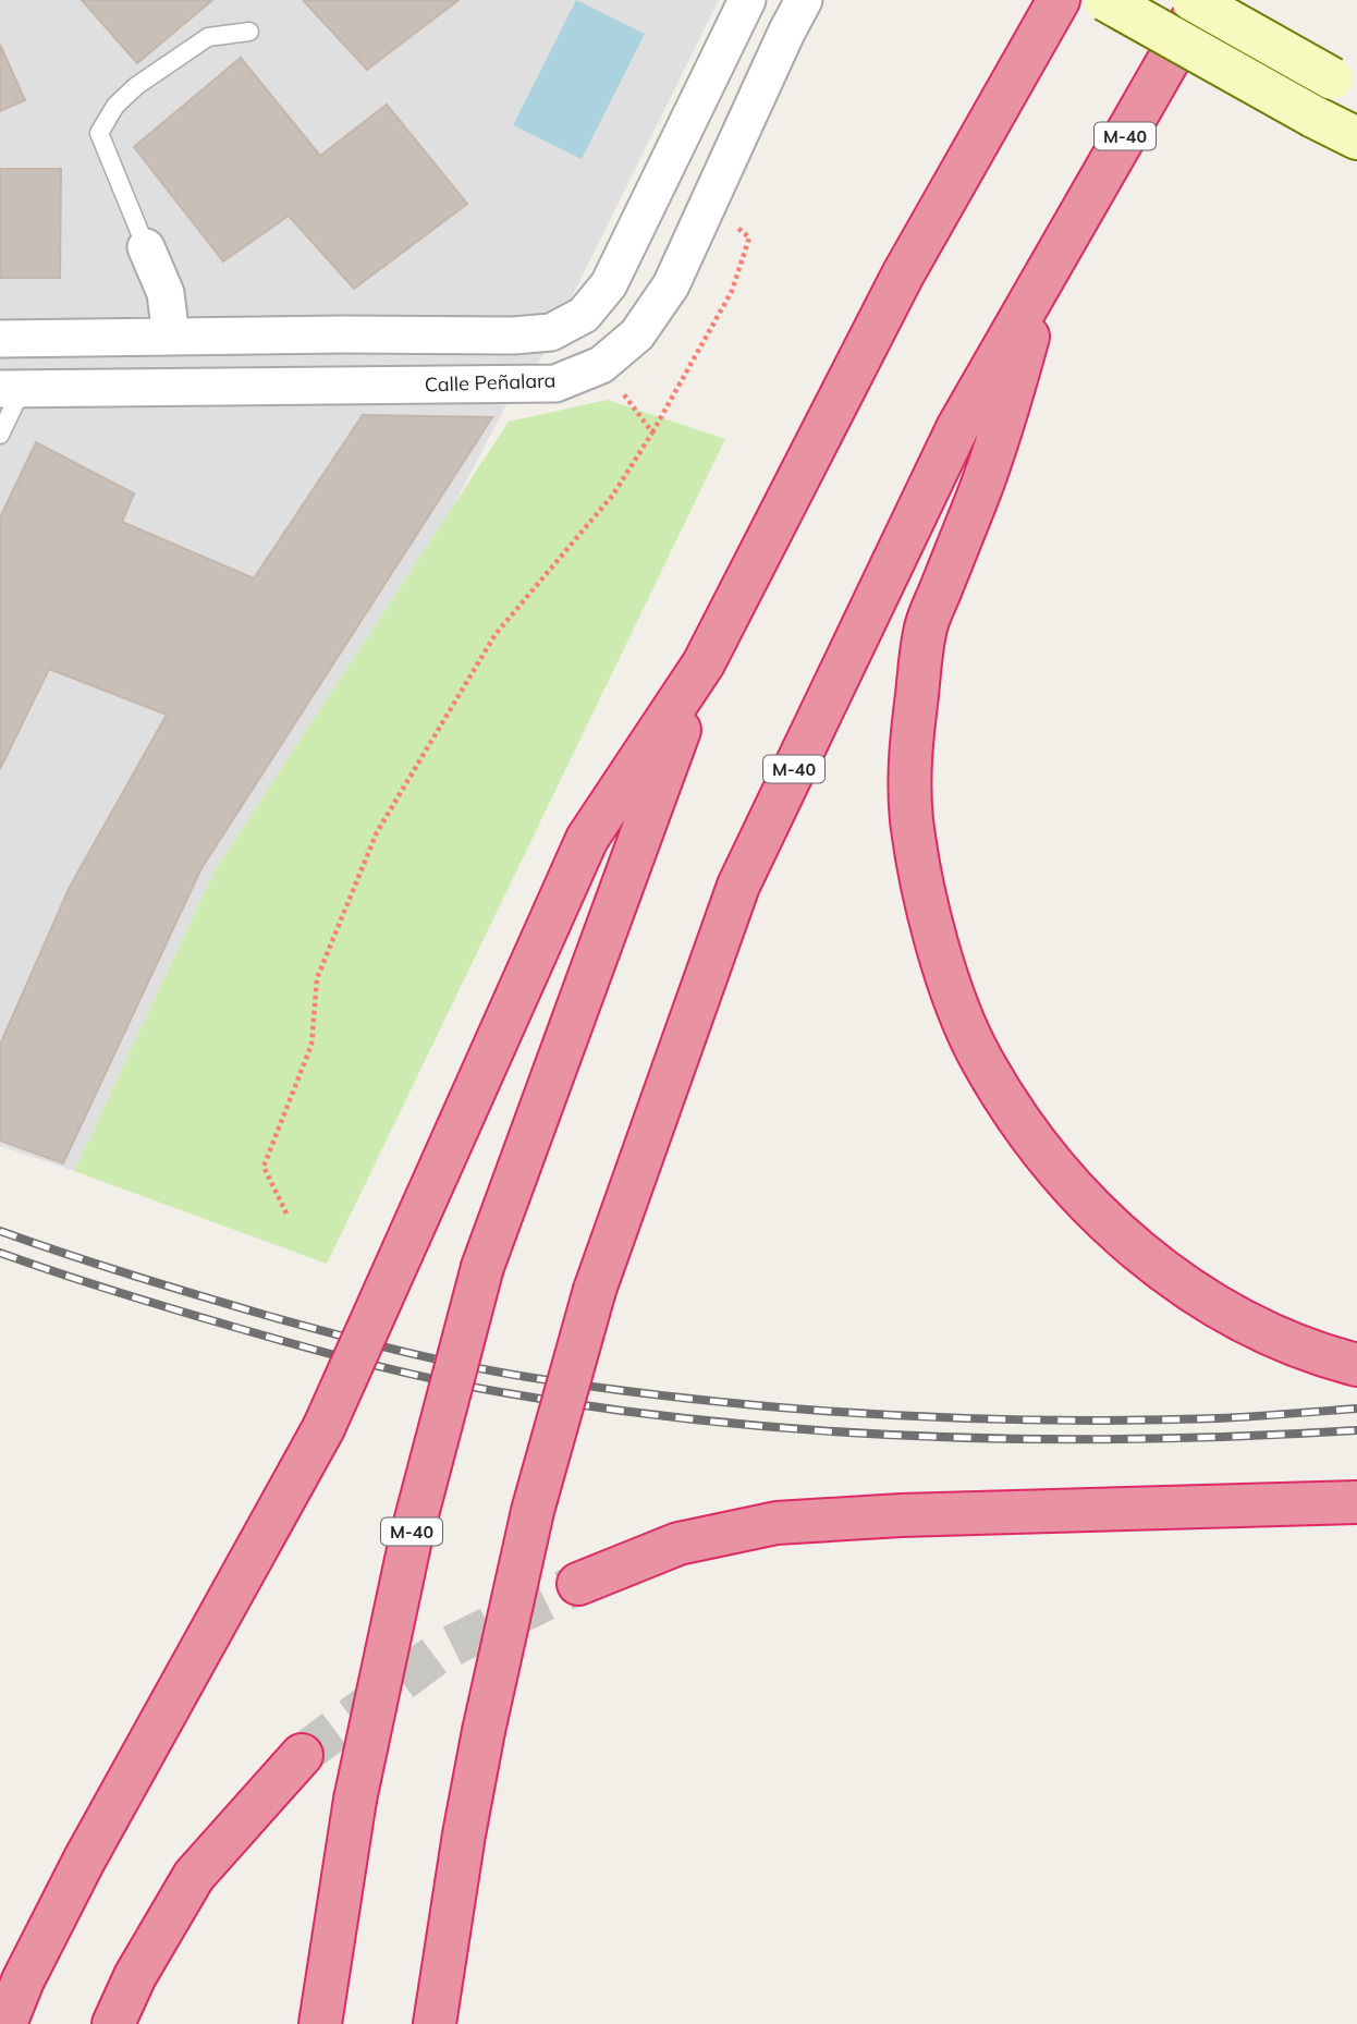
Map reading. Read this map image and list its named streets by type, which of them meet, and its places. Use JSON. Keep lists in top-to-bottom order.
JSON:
{
  "streets": {
    "highway": ["M-40"],
    "street": ["Calle Peñalara"]
  }
}
